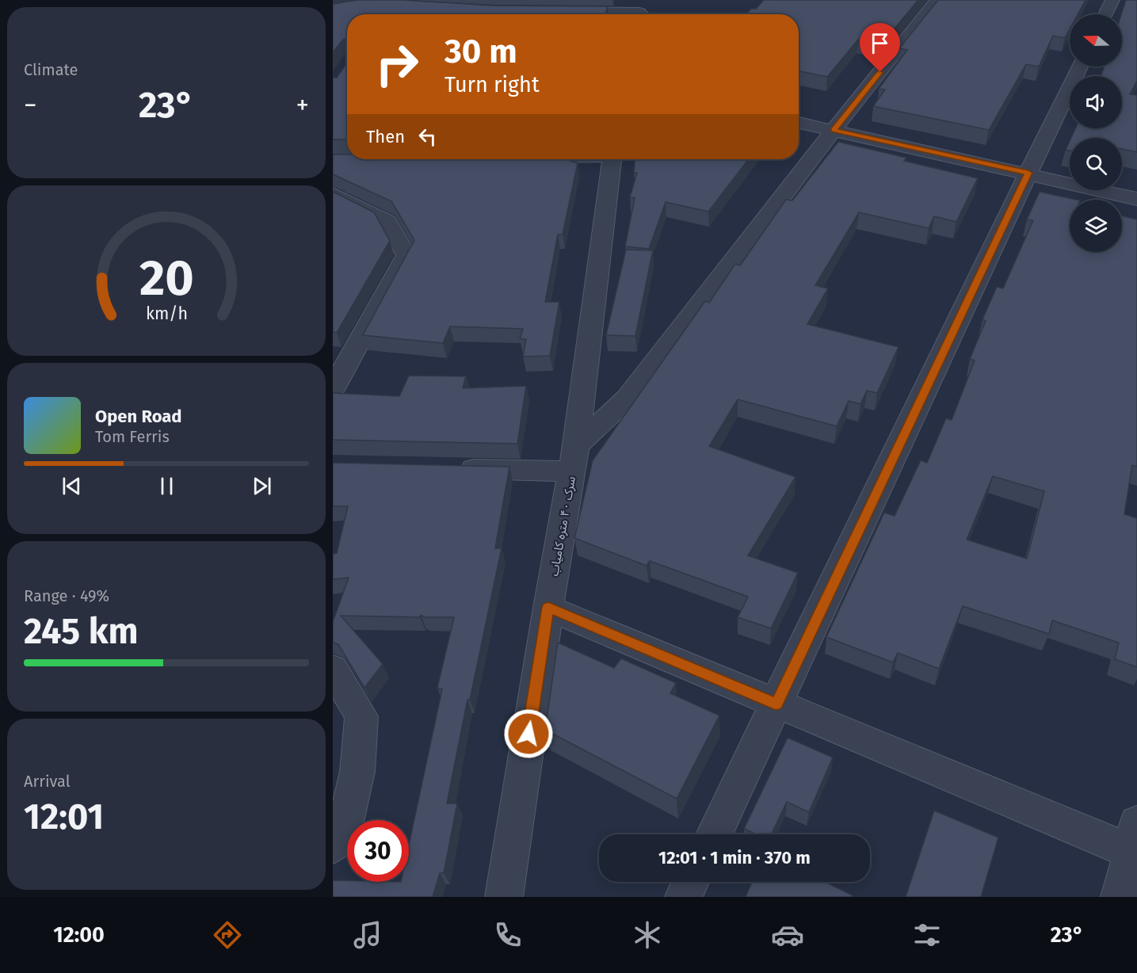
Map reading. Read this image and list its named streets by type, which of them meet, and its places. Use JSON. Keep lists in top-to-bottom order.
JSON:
{
  "streets": {
    "street": ["سرک ۴۰ متره کامیاب"]
  },
  "north": "left",
  "page": {
    "tile": [
      "Climate",
      ["Range · 49%", "245 km"],
      ["Arrival", "12:01"]
    ],
    "turn": ["30 m", "Turn right"],
    "heat": ["−", "23°", "+"],
    "then": "Then",
    "song": ["Open Road", "Tom Ferris"],
    "limit": "30",
    "trip": "12:01 · 1 min · 370 m",
    "tabs": ["12:00", "23°"],
    "gauge": ["20", "km/h"]
  }
}
